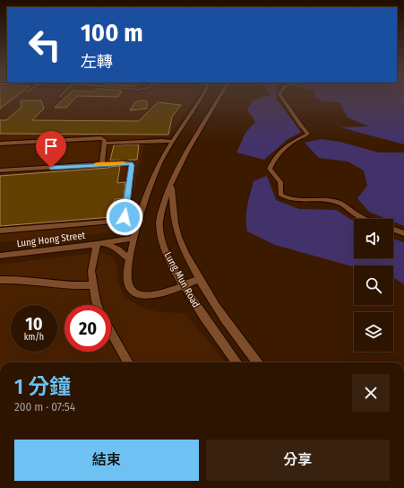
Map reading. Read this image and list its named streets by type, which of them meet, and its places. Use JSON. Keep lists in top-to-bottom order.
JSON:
{
  "streets": {
    "street": ["Lung Hong Street", "Lung Mun Road"]
  },
  "page": {
    "turn": ["100 m", "左轉"],
    "speed": "10 km/h",
    "limit": "20",
    "heading": ["1 分鐘", "200 m · 07:54"],
    "buttons": ["結束", "分享"]
  }
}
